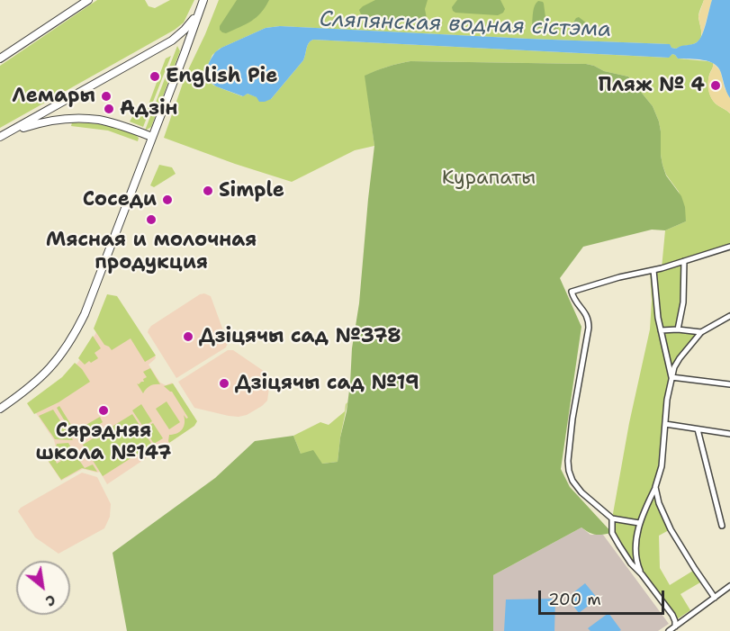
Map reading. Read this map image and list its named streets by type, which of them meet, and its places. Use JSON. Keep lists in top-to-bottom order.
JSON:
{
  "water": ["Сляпянская водная сістэма"],
  "parks": ["Курапаты"],
  "places": [
    "English Pie",
    "Пляж № 4",
    "Лемары",
    "Адзін",
    "Simple",
    "Соседи",
    "Мясная и молочная продукция",
    "Дзіцячы сад №378",
    "Дзіцячы сад №19",
    "Сярэдняя школа №147"
  ],
  "scale_bar": "200 m",
  "north": "bottom right"
}
